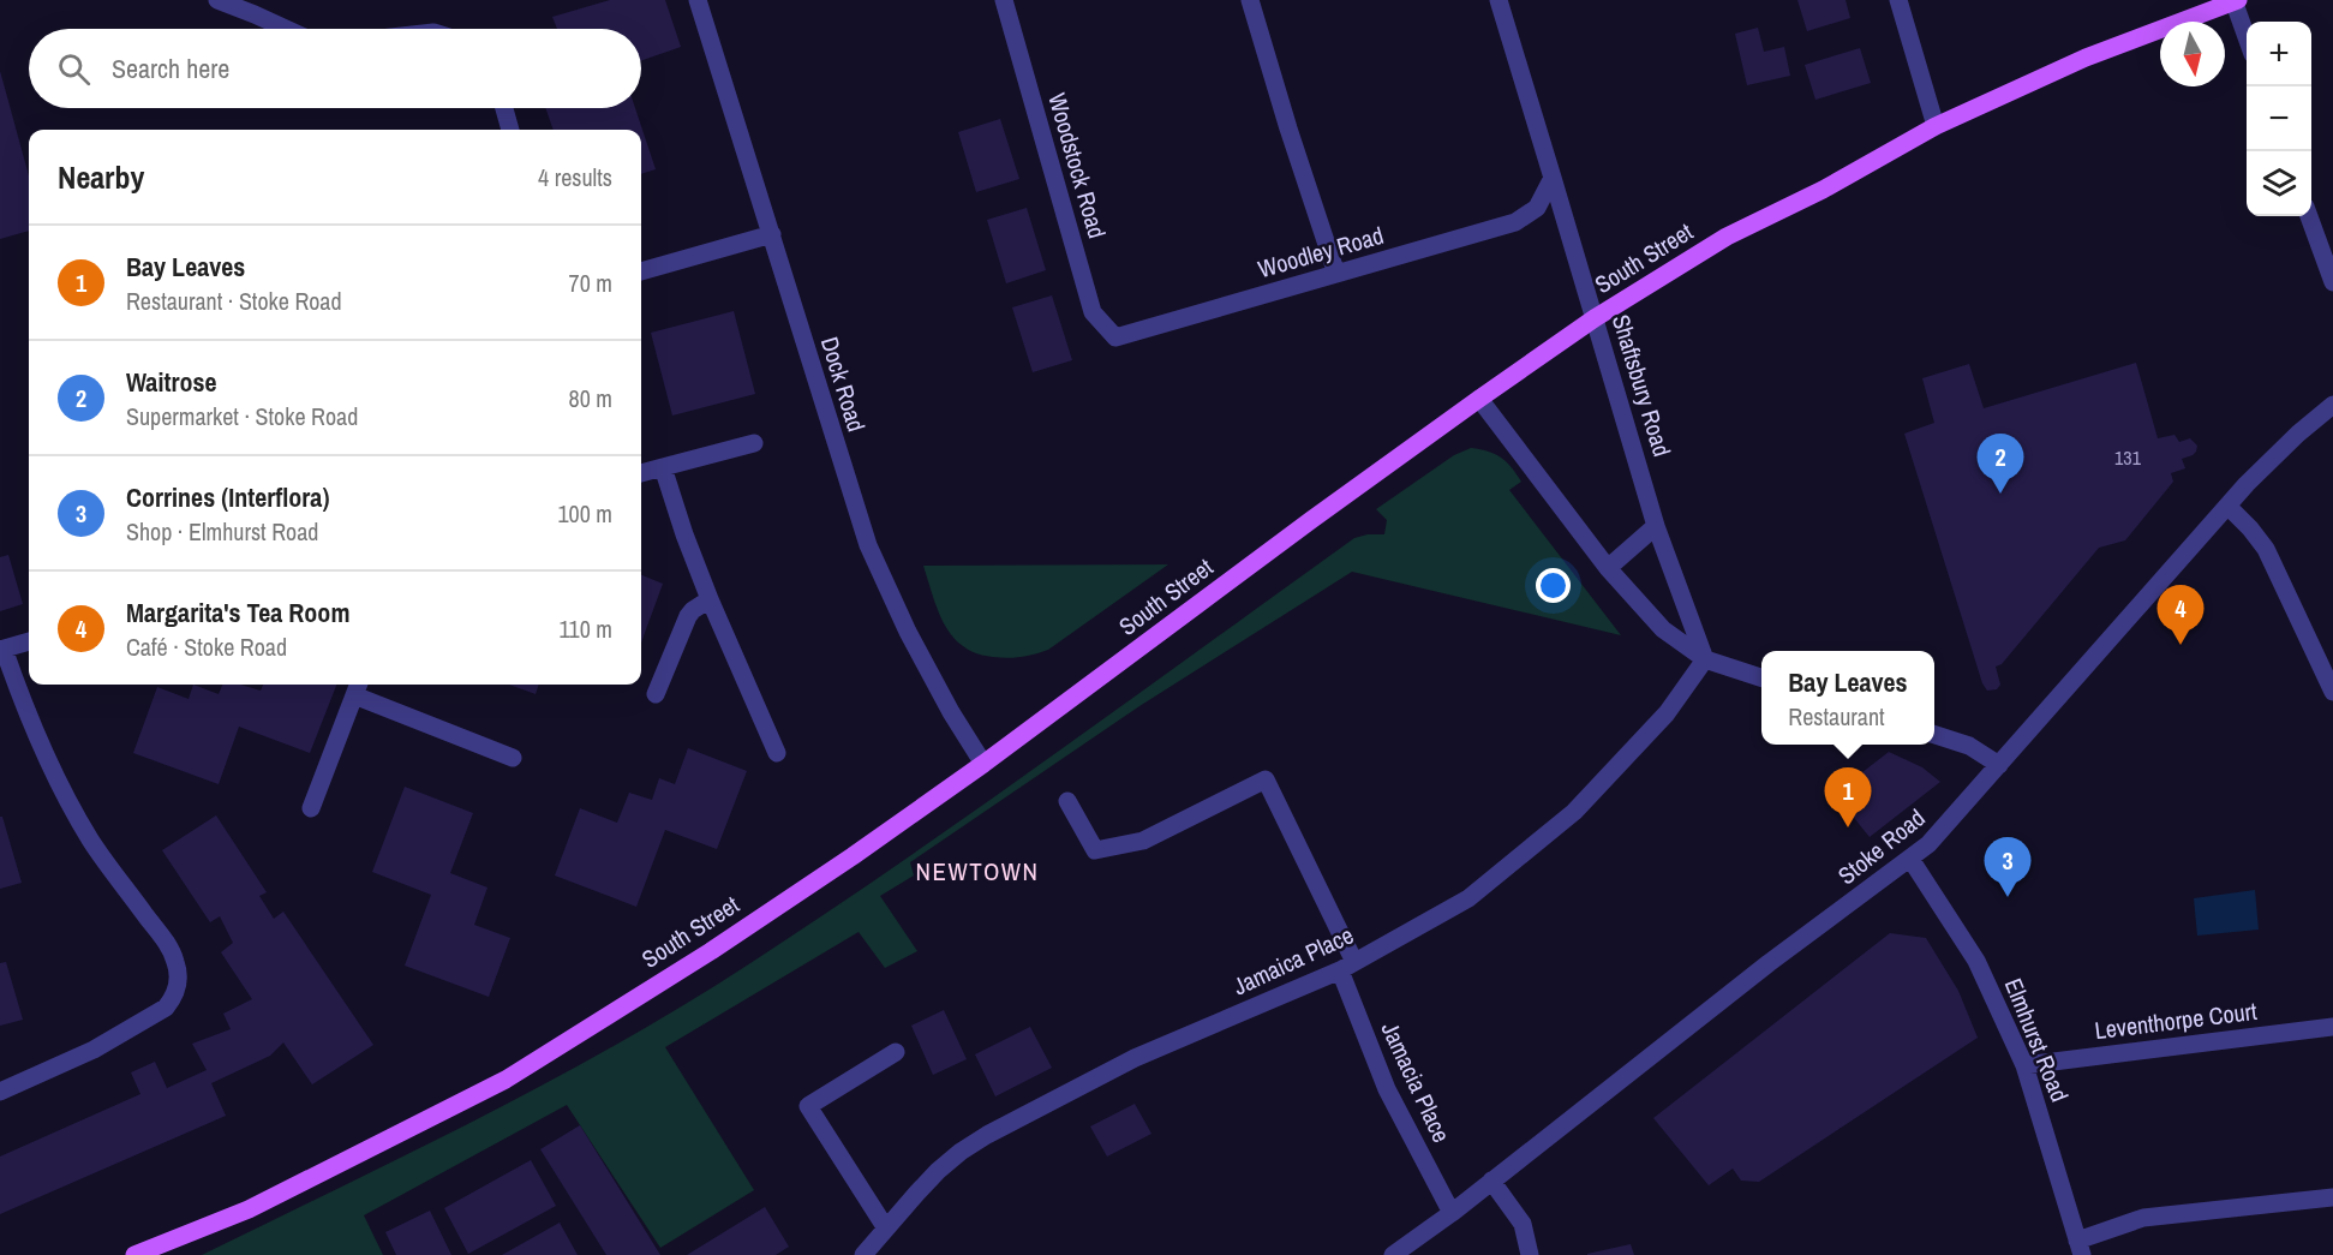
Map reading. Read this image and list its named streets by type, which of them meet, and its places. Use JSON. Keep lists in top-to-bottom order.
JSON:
{
  "streets": {
    "main road": ["South Street"],
    "street": [
      "Woodstock Road",
      "Woodley Road",
      "Dock Road",
      "Shaftsbury Road",
      "Stoke Road",
      "Jamaica Place",
      "Leventhorpe Court",
      "Elmhurst Road",
      "Jamacia Place"
    ]
  },
  "crossings": [
    ["Woodstock Road", "Woodley Road"],
    ["Woodley Road", "Shaftsbury Road"],
    ["South Street", "Dock Road"],
    ["South Street", "Shaftsbury Road"],
    ["Shaftsbury Road", "Jamaica Place"],
    ["Stoke Road", "Elmhurst Road"],
    ["Stoke Road", "Jamacia Place"],
    ["Jamaica Place", "Jamacia Place"],
    ["Leventhorpe Court", "Elmhurst Road"]
  ],
  "districts": ["NEWTOWN"],
  "house_numbers": ["131"],
  "north": "bottom",
  "page": {
    "map_buttons": ["+", "−"],
    "search": "Search here",
    "heading": ["Nearby", "4 results"],
    "list": [
      {
        "mark": "1",
        "name": "Bay Leaves",
        "note": "Restaurant · Stoke Road",
        "value": "70 m"
      },
      {
        "mark": "2",
        "name": "Waitrose",
        "note": "Supermarket · Stoke Road",
        "value": "80 m"
      },
      {
        "mark": "3",
        "name": "Corrines (Interflora)",
        "note": "Shop · Elmhurst Road",
        "value": "100 m"
      },
      {
        "mark": "4",
        "name": "Margarita's Tea Room",
        "note": "Café · Stoke Road",
        "value": "110 m"
      }
    ],
    "pins": [
      "2",
      "4",
      "1",
      "3"
    ],
    "popup": ["Bay Leaves", "Restaurant"]
  }
}
